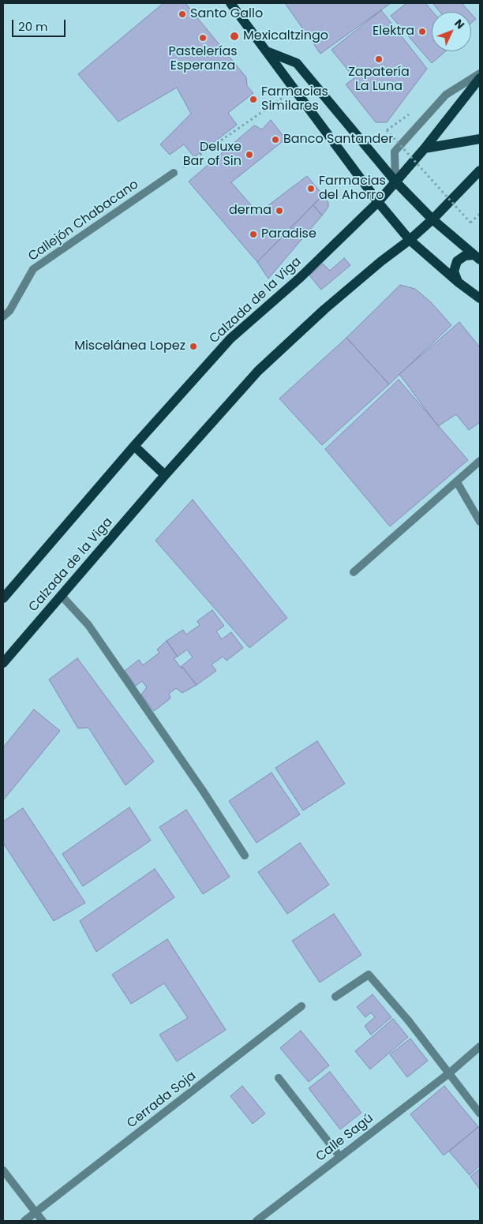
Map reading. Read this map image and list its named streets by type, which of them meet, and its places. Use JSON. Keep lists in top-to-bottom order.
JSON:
{
  "streets": {
    "main road": ["Calzada de la Viga"],
    "street": ["Callejón Chabacano", "Cerrada Soja", "Calle Sagú"]
  },
  "places": [
    "Santo Gallo",
    "Elektra",
    "Mexicaltzingo",
    "Pastelerías Esperanza",
    "Zapatería La Luna",
    "Farmacias Similares",
    "Banco Santander",
    "Deluxe Bar of Sin",
    "Farmacias del Ahorro",
    "derma",
    "Paradise",
    "Miscelánea Lopez"
  ],
  "scale_bar": "20 m",
  "north": "top right"
}
